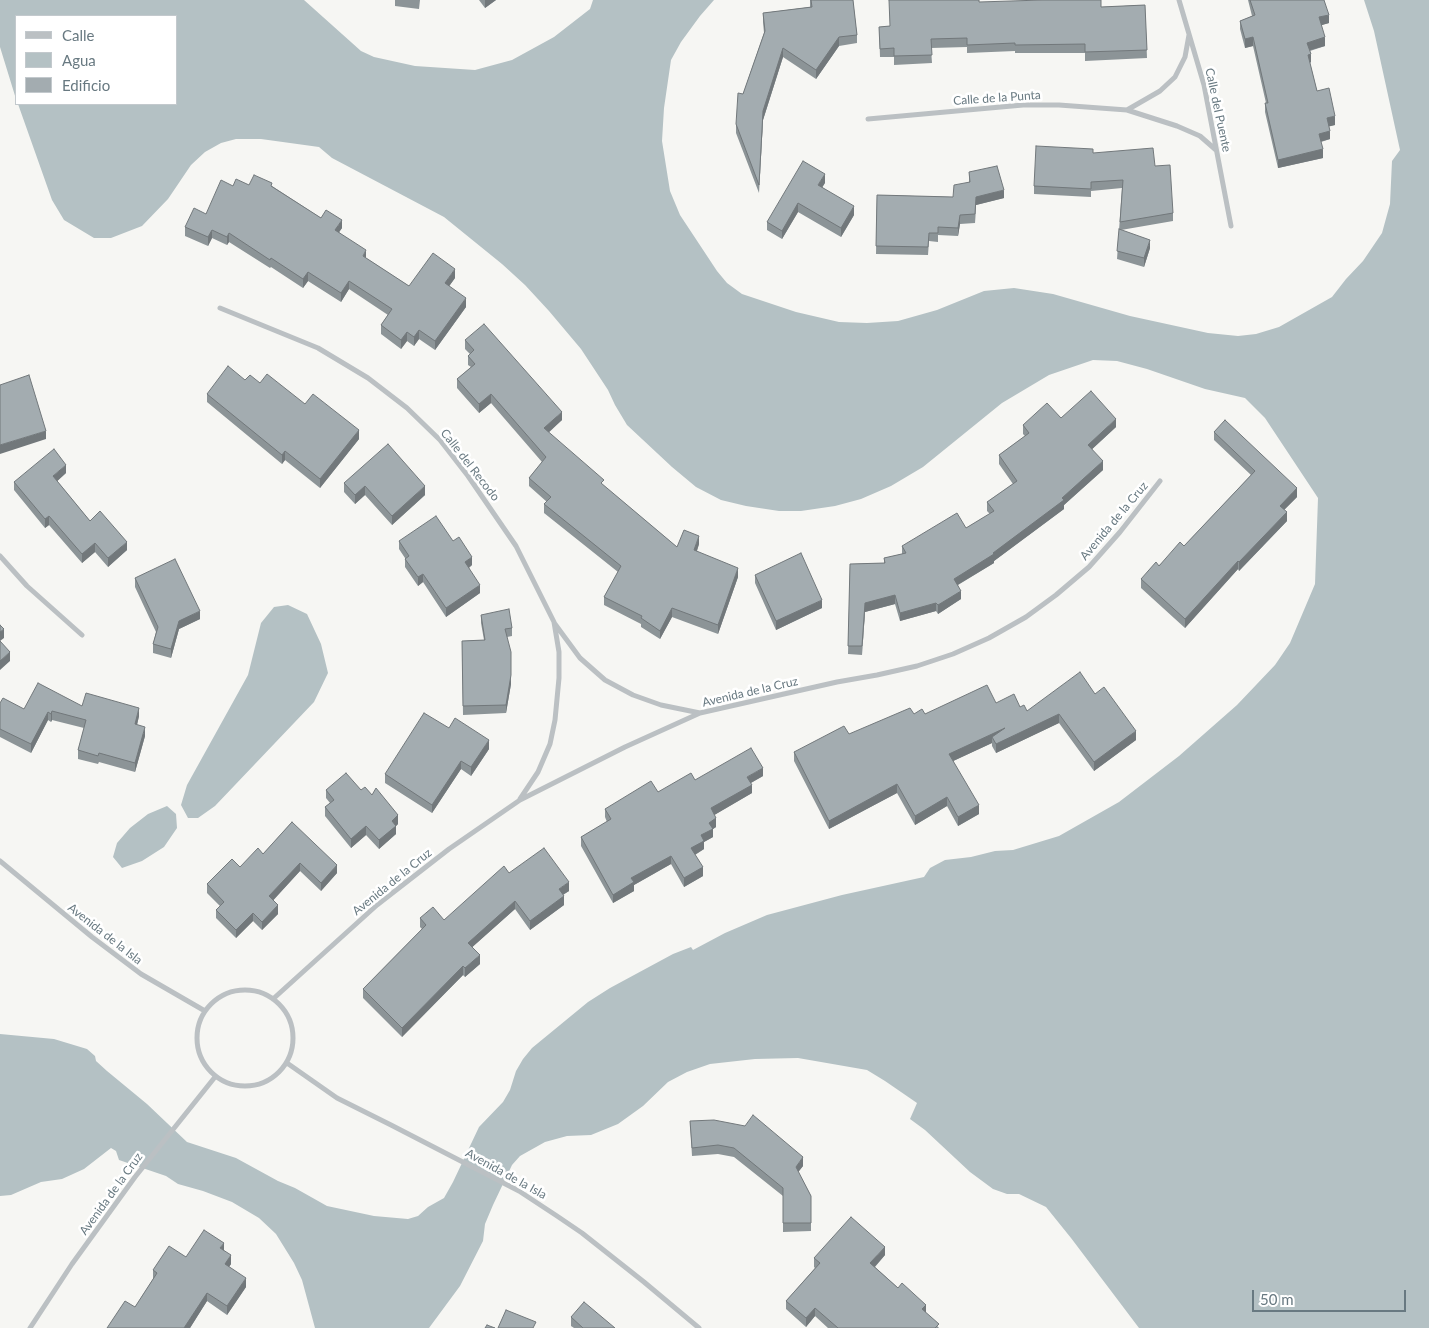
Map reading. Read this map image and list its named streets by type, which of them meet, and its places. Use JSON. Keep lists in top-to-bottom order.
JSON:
{
  "streets": {
    "street": [
      "Calle de la Punta",
      "Calle del Puente",
      "Calle del Recodo",
      "Avenida de la Cruz",
      "Avenida de la Isla"
    ]
  },
  "crossings": [
    ["Calle de la Punta", "Calle del Puente"],
    ["Calle del Recodo", "Avenida de la Cruz"],
    ["Avenida de la Cruz", "Avenida de la Isla"]
  ],
  "legend": ["Calle", "Agua", "Edificio"],
  "scale_bar": "50 m"
}
